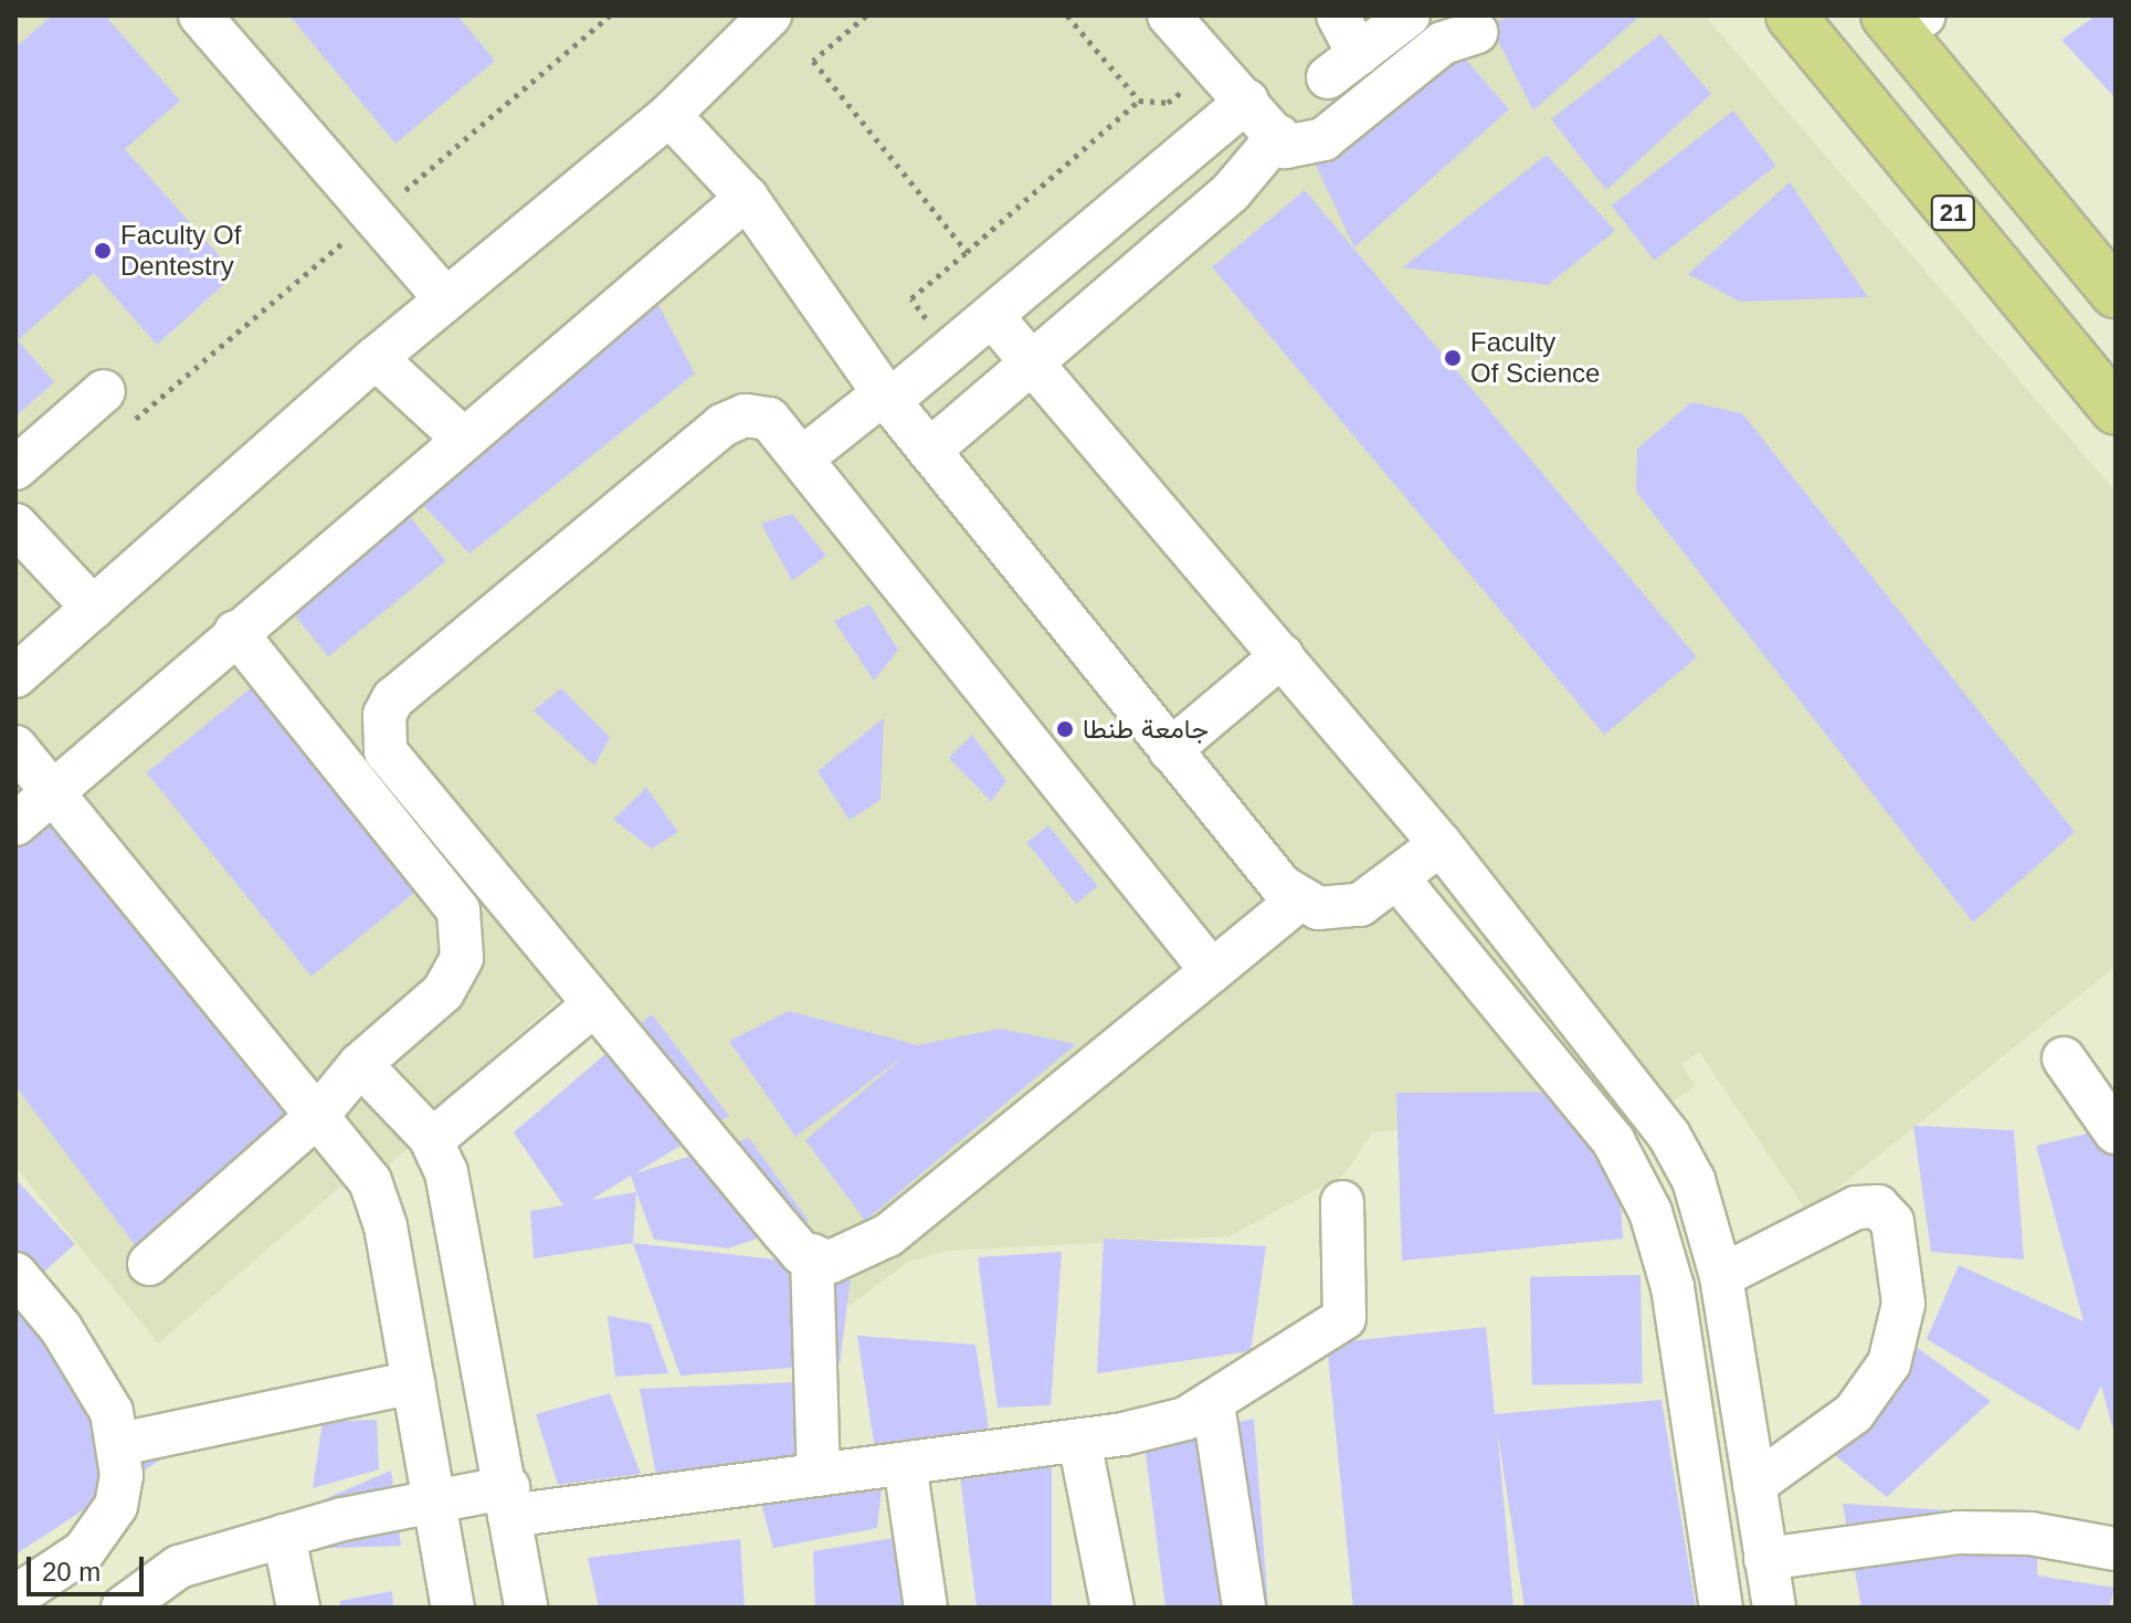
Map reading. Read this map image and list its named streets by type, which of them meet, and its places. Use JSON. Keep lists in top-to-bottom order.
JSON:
{
  "streets": {
    "highway": ["21"]
  },
  "places": ["Faculty Of Dentestry", "Faculty Of Science", "جامعة طنطا"],
  "scale_bar": "20 m"
}
